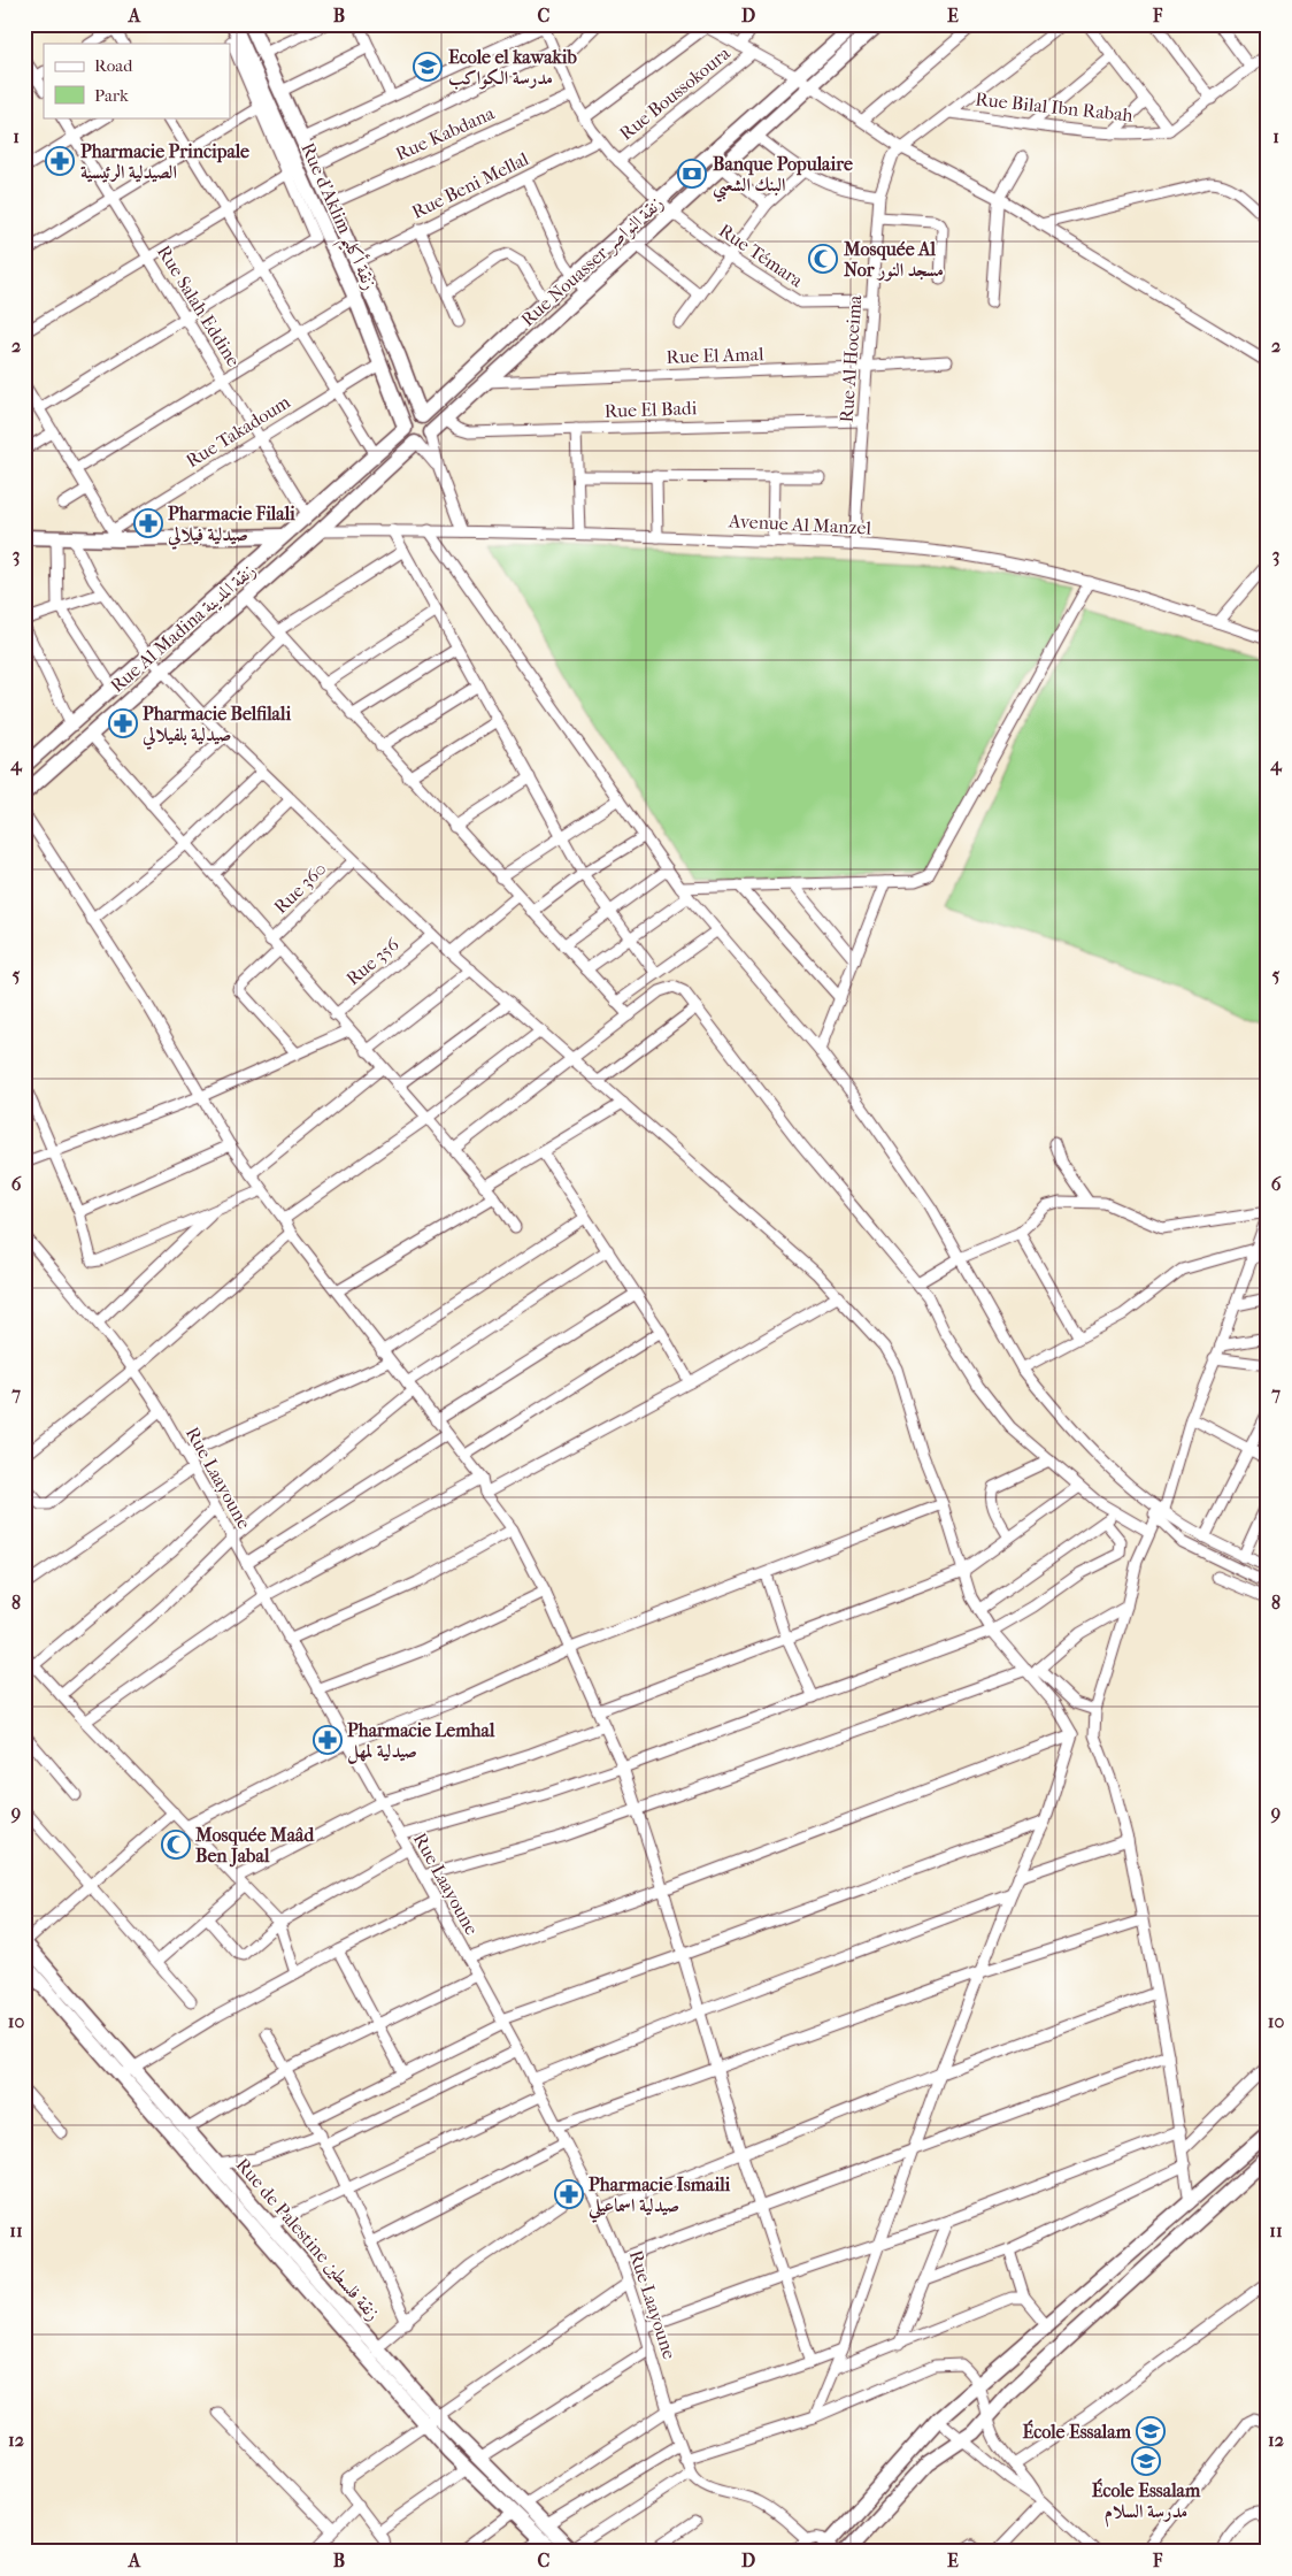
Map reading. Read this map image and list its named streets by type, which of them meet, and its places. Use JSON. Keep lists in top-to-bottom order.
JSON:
{
  "streets": {
    "main road": [
      "Rue d’Aklim زنقة أكليم",
      "Rue Nouasser زنقة النواصر",
      "Rue Al Madina زنقة المدينة",
      "Rue de Palestine زنقة فلسطين"
    ],
    "street": [
      "Rue Boussokoura",
      "Rue Bilal Ibn Rabah",
      "Rue Kabdana",
      "Rue Beni Mellal",
      "Rue Témara",
      "Rue Salah Eddine",
      "Rue El Amal",
      "Rue Al Hoceima",
      "Rue El Badi",
      "Rue Takadoum",
      "Avenue Al Manzel",
      "Rue 360",
      "Rue 356",
      "Rue Laayoune"
    ]
  },
  "crossings": [
    ["Rue Boussokoura", "Rue Témara"],
    ["Rue Kabdana", "Rue d’Aklim زنقة أكليم"],
    ["Rue Kabdana", "Rue Témara"],
    ["Rue Beni Mellal", "Rue d’Aklim زنقة أكليم"],
    ["Rue Beni Mellal", "Rue Témara"],
    ["Rue d’Aklim زنقة أكليم", "Rue Nouasser زنقة النواصر"],
    ["Rue d’Aklim زنقة أكليم", "Rue Takadoum"],
    ["Rue d’Aklim زنقة أكليم", "Rue Al Madina زنقة المدينة"],
    ["Rue Témara", "Rue Nouasser زنقة النواصر"],
    ["Rue Témara", "Rue Al Hoceima"],
    ["Rue Nouasser زنقة النواصر", "Rue El Amal"],
    ["Rue Nouasser زنقة النواصر", "Rue El Badi"],
    ["Rue Nouasser زنقة النواصر", "Rue Al Madina زنقة المدينة"],
    ["Rue Salah Eddine", "Rue Takadoum"],
    ["Rue Salah Eddine", "Rue Al Madina زنقة المدينة"],
    ["Rue El Amal", "Rue Al Hoceima"],
    ["Rue Al Hoceima", "Rue El Badi"],
    ["Rue Al Hoceima", "Avenue Al Manzel"],
    ["Avenue Al Manzel", "Rue Al Madina زنقة المدينة"]
  ],
  "places": {
    "school or university": ["Ecole el kawakib مدرسة الكواكب", "École Essalam", "École Essalam مدرسة السلام"],
    "pharmacy": [
      "Pharmacie Principale الصيدلية الرئيسية",
      "Pharmacie Filali صيدلية فيلالي",
      "Pharmacie Belfilali صيدلية بلفيلالي",
      "Pharmacie Lemhal صيدلية لمهل",
      "Pharmacie Ismaili صيدلية اسماعيلي"
    ],
    "bank": ["Banque Populaire البنك الشعبي"],
    "mosque": ["Mosquée Al Nor مسجد النور", "Mosquée Maâd Ben Jabal"]
  },
  "legend": ["Road", "Park"],
  "grid": {
    "columns": [
      "A",
      "B",
      "C",
      "D",
      "E",
      "F"
    ],
    "rows": [
      "1",
      "2",
      "3",
      "4",
      "5",
      "6",
      "7",
      "8",
      "9",
      "10",
      "11",
      "12"
    ]
  }
}
